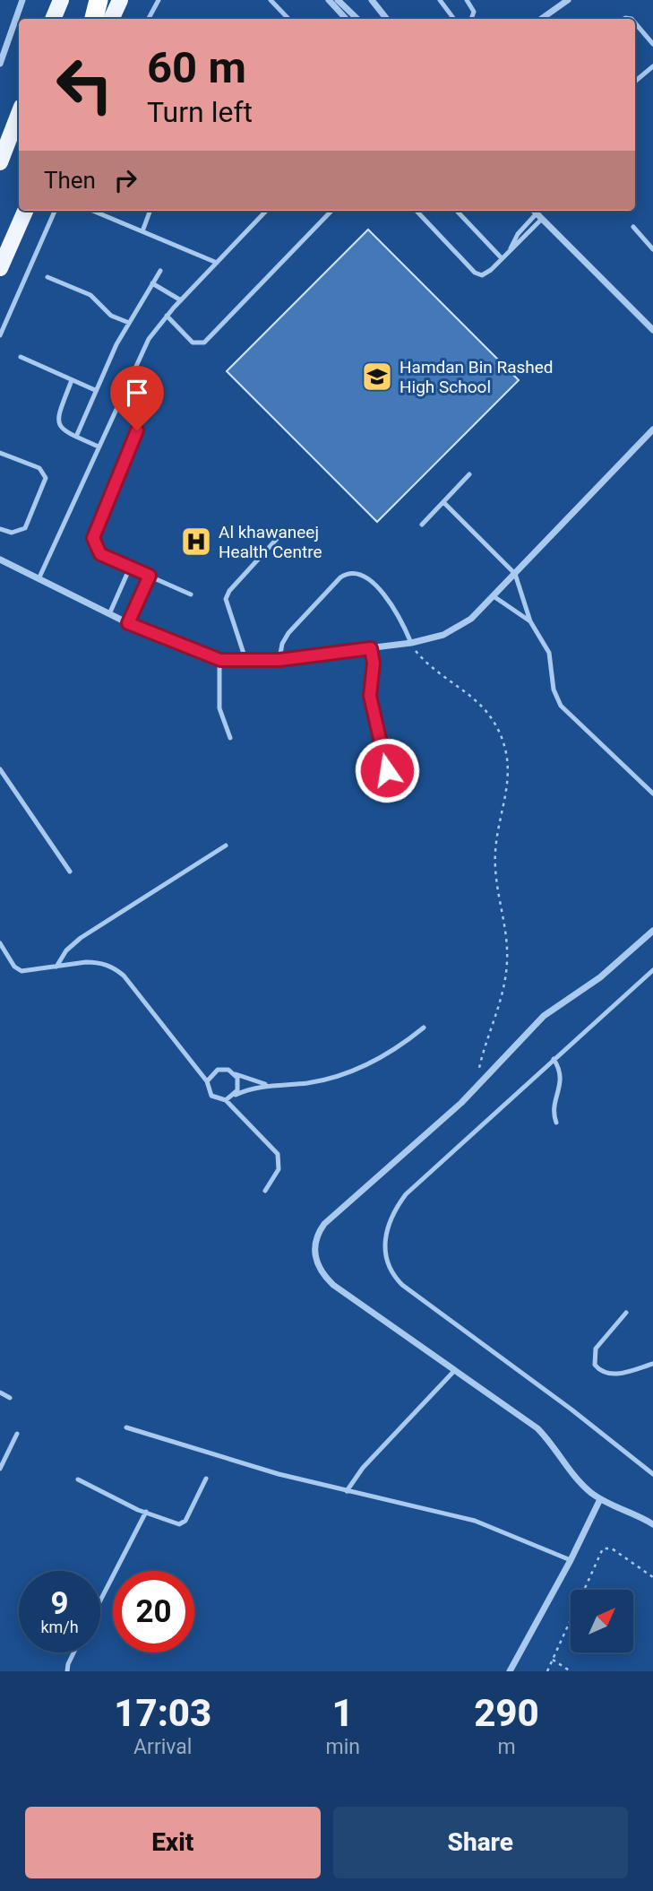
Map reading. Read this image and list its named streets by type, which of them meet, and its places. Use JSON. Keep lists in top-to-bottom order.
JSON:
{
  "places": {
    "school or university": ["Hamdan Bin Rashed High School"],
    "hospital": ["Al khawaneej Health Centre"]
  },
  "north": "top right",
  "page": {
    "turn": ["60 m", "Turn left"],
    "then": "Then",
    "speed": "9 km/h",
    "limit": "20",
    "eta": [
      "17:03",
      "Arrival",
      "1",
      "min",
      "290",
      "m"
    ],
    "buttons": ["Exit", "Share"]
  }
}
